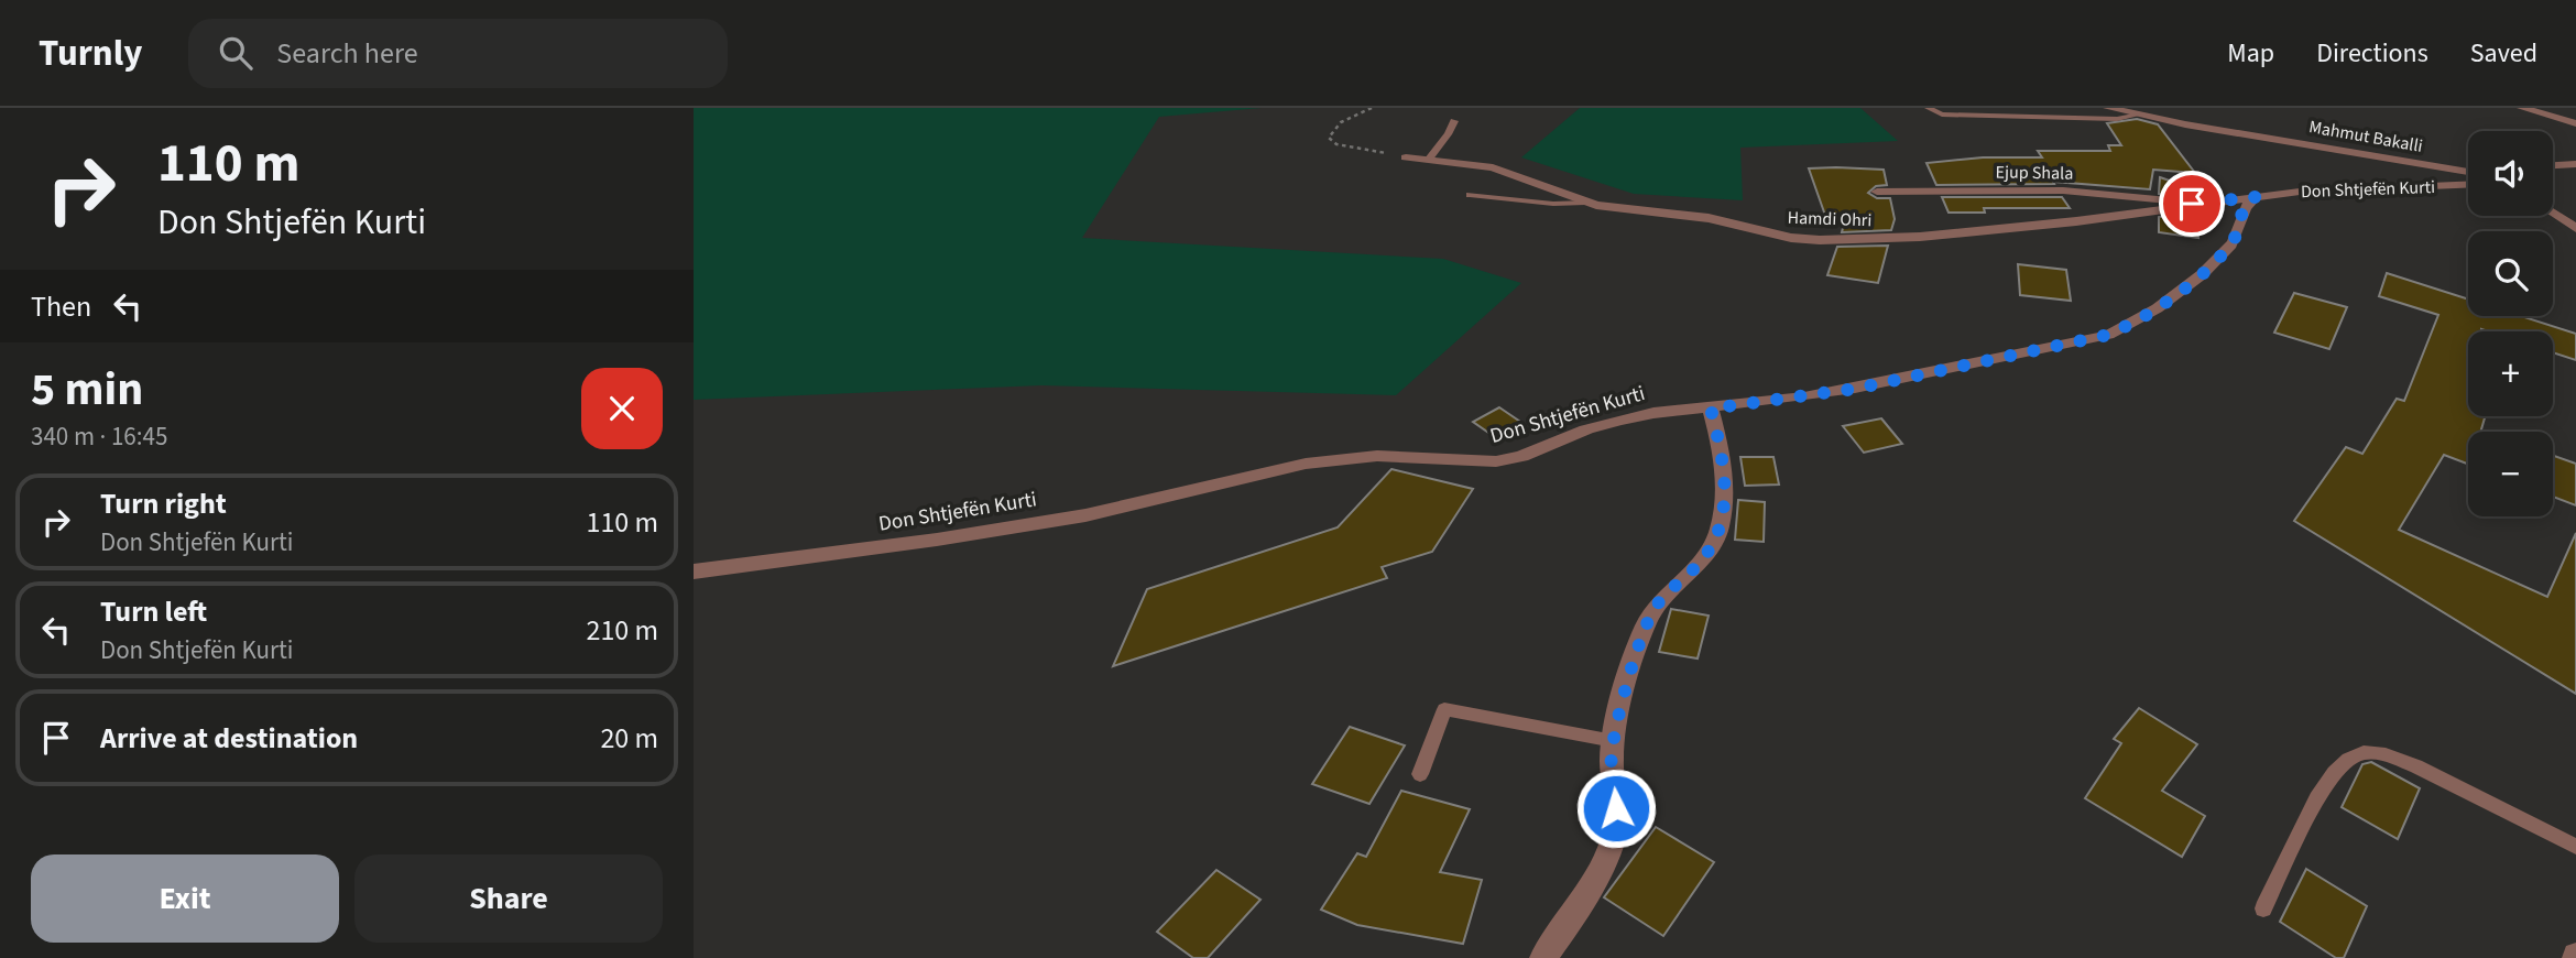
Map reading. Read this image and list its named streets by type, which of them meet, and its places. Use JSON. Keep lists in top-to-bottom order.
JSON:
{
  "streets": {
    "street": [
      "Mahmut Bakalli",
      "Ejup Shala",
      "Don Shtjefën Kurti",
      "Hamdi Ohri"
    ]
  },
  "crossings": [
    ["Ejup Shala", "Don Shtjefën Kurti"],
    ["Ejup Shala", "Hamdi Ohri"],
    ["Don Shtjefën Kurti", "Hamdi Ohri"]
  ],
  "page": {
    "header": "Turnly",
    "search": "Search here",
    "nav": ["Map", "Directions", "Saved"],
    "turn": ["110 m", "Don Shtjefën Kurti"],
    "map_buttons": ["+", "−"],
    "then": "Then",
    "heading": ["5 min", "340 m · 16:45"],
    "list": [
      {
        "name": "Turn right",
        "note": "Don Shtjefën Kurti",
        "value": "110 m"
      },
      {
        "name": "Turn left",
        "note": "Don Shtjefën Kurti",
        "value": "210 m"
      },
      {
        "name": "Arrive at destination",
        "value": "20 m"
      }
    ],
    "buttons": ["Exit", "Share"]
  }
}
